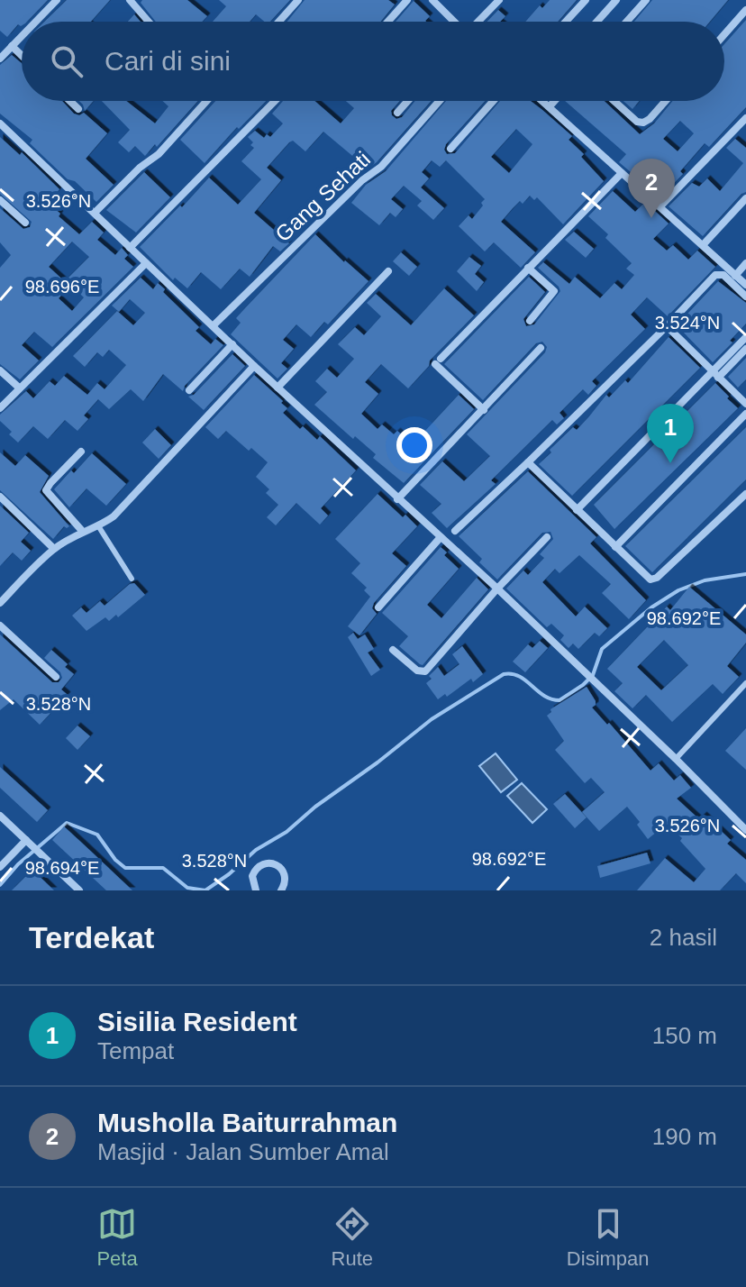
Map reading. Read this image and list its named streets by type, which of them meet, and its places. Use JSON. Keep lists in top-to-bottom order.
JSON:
{
  "streets": {
    "street": ["Gang Sehati"]
  },
  "page": {
    "search": "Cari di sini",
    "pins": ["2", "1"],
    "heading": ["Terdekat", "2 hasil"],
    "list": [
      {
        "mark": "1",
        "name": "Sisilia Resident",
        "note": "Tempat",
        "value": "150 m"
      },
      {
        "mark": "2",
        "name": "Musholla Baiturrahman",
        "note": "Masjid · Jalan Sumber Amal",
        "value": "190 m"
      }
    ],
    "nav": ["Peta", "Rute", "Disimpan"]
  },
  "coordinates": [
    "3.526°N",
    "98.696°E",
    "3.524°N",
    "98.692°E",
    "3.528°N",
    "98.694°E"
  ]
}
